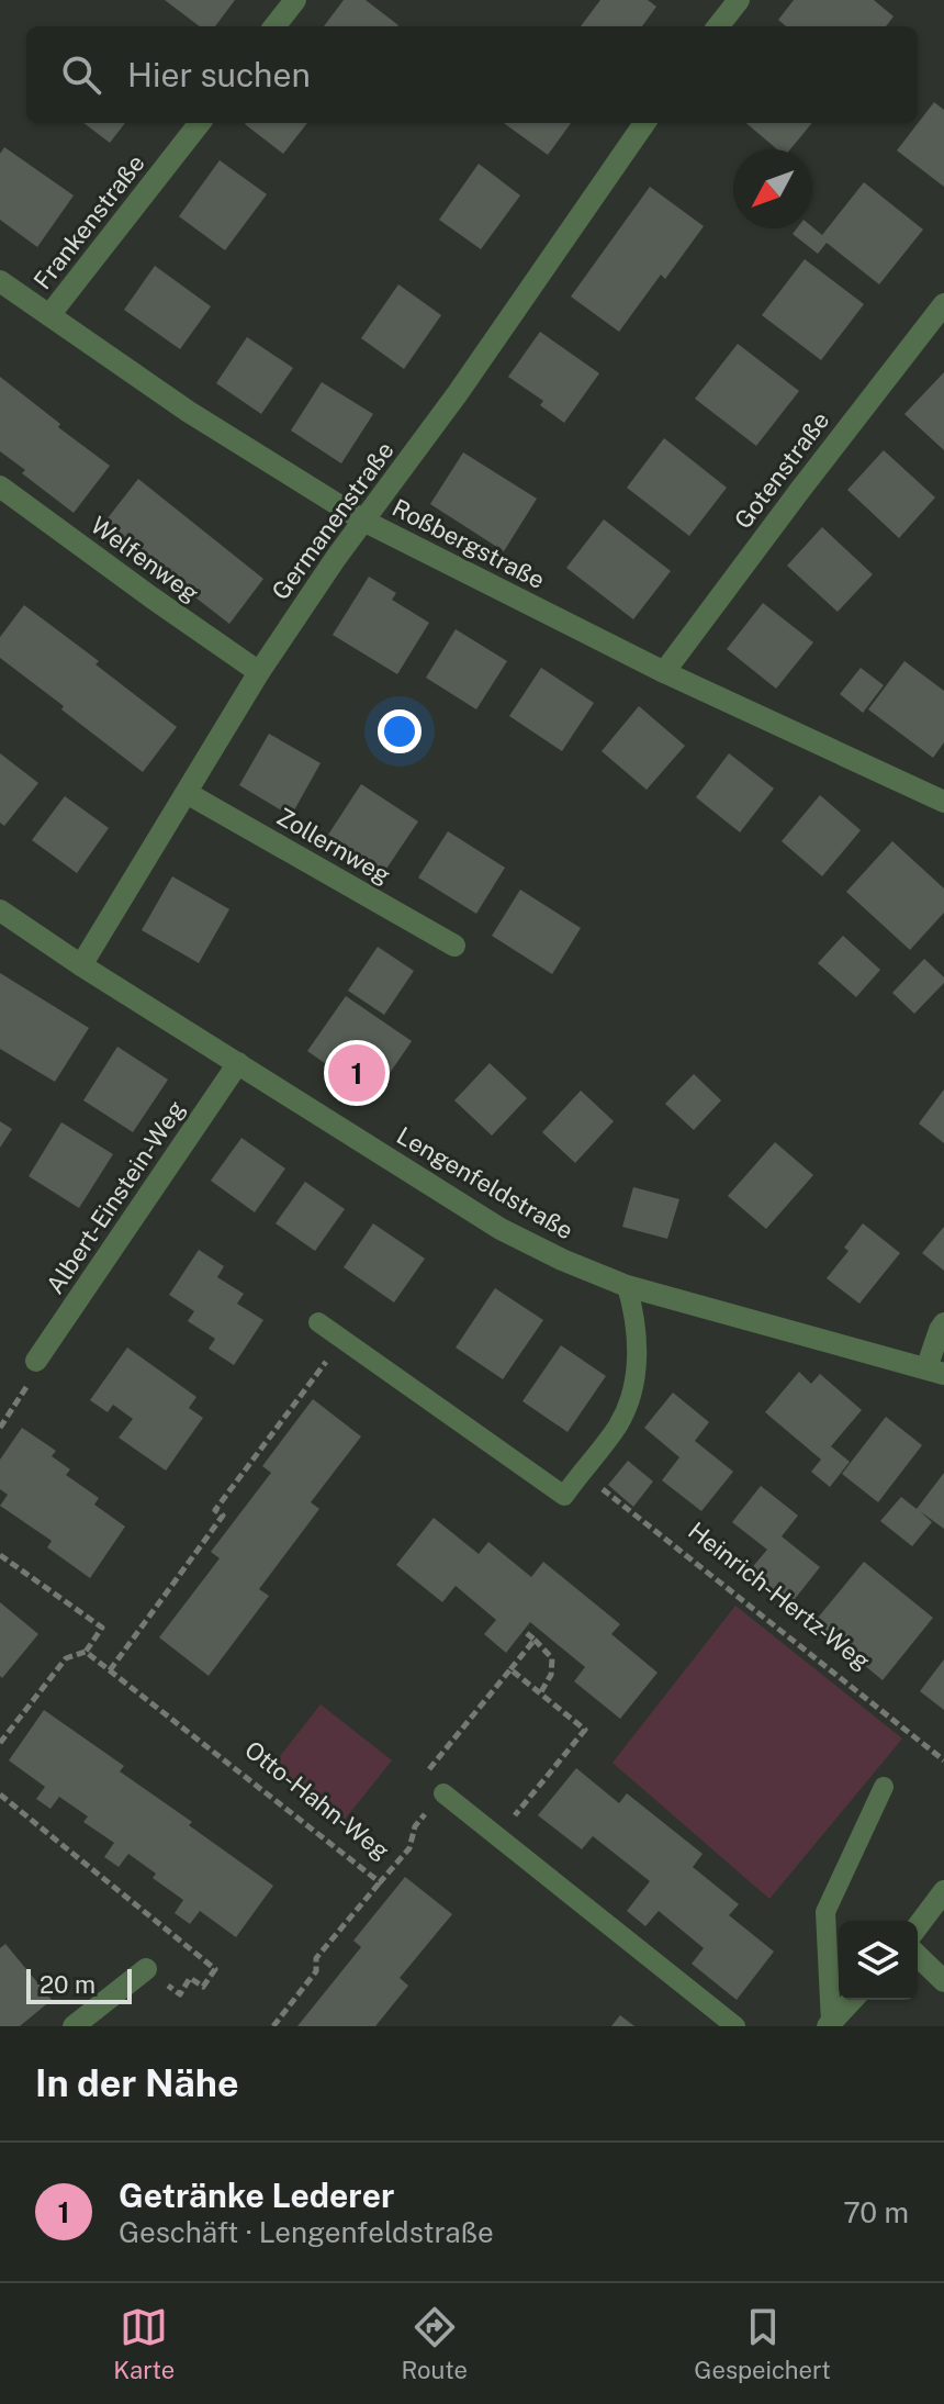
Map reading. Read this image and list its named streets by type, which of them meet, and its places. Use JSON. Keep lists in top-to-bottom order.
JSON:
{
  "streets": {
    "street": [
      "Frankenstraße",
      "Gotenstraße",
      "Germanenstraße",
      "Roßbergstraße",
      "Welfenweg",
      "Zollernweg",
      "Lengenfeldstraße",
      "Albert-Einstein-Weg"
    ],
    "path": ["Heinrich-Hertz-Weg", "Otto-Hahn-Weg"]
  },
  "crossings": [
    ["Frankenstraße", "Roßbergstraße"],
    ["Gotenstraße", "Roßbergstraße"],
    ["Germanenstraße", "Roßbergstraße"],
    ["Germanenstraße", "Welfenweg"],
    ["Germanenstraße", "Zollernweg"],
    ["Germanenstraße", "Lengenfeldstraße"],
    ["Lengenfeldstraße", "Albert-Einstein-Weg"]
  ],
  "scale_bar": "20 m",
  "north": "bottom left",
  "page": {
    "search": "Hier suchen",
    "pins": "1",
    "scale": "20 m",
    "heading": "In der Nähe",
    "list": [
      {
        "mark": "1",
        "name": "Getränke Lederer",
        "note": "Geschäft · Lengenfeldstraße",
        "value": "70 m"
      }
    ],
    "nav": ["Karte", "Route", "Gespeichert"]
  }
}
